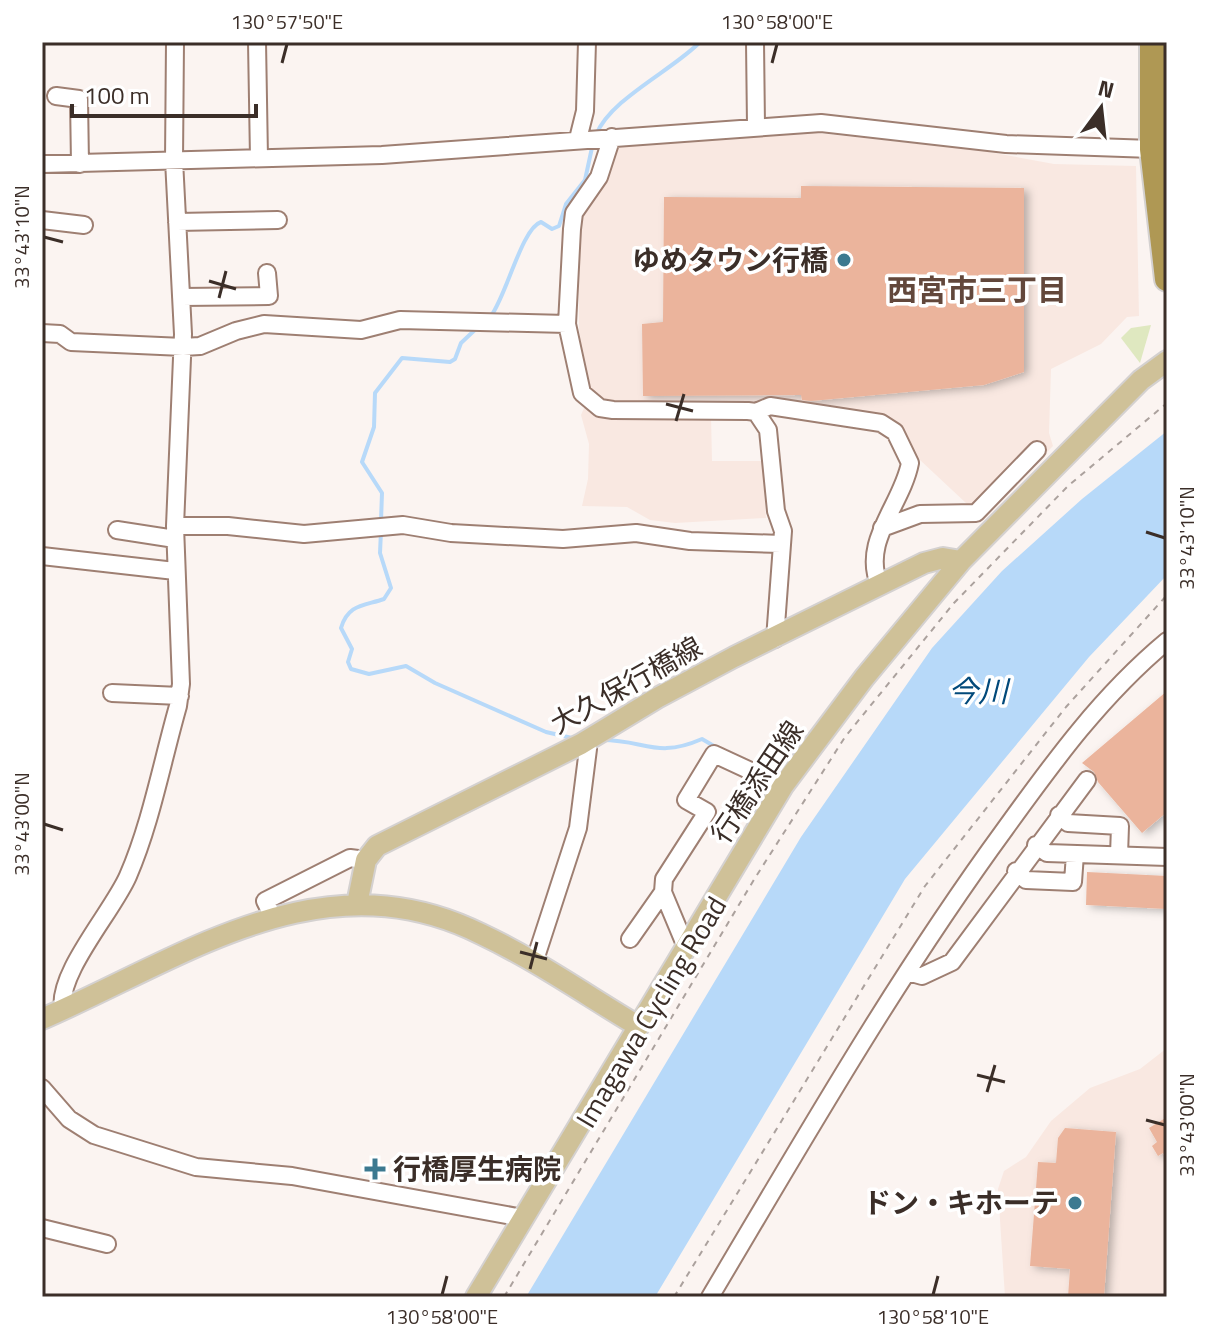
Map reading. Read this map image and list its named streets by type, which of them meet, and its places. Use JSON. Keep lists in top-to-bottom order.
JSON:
{
  "streets": {
    "main road": ["大久保行橋線", "行橋添田線"],
    "path": ["Imagawa Cycling Road"]
  },
  "crossings": [
    ["大久保行橋線", "行橋添田線"]
  ],
  "districts": ["西宮市三丁目"],
  "water": ["今川"],
  "places": {
    "other": ["ゆめタウン行橋", "ドン・キホーテ"],
    "health": ["行橋厚生病院"]
  },
  "scale_bar": "100 m",
  "north": "top",
  "coordinates": [
    "130°57'50\"E",
    "130°58'00\"E",
    "33°43'10\"N",
    "33°43'00\"N",
    "130°58'10\"E"
  ]
}
